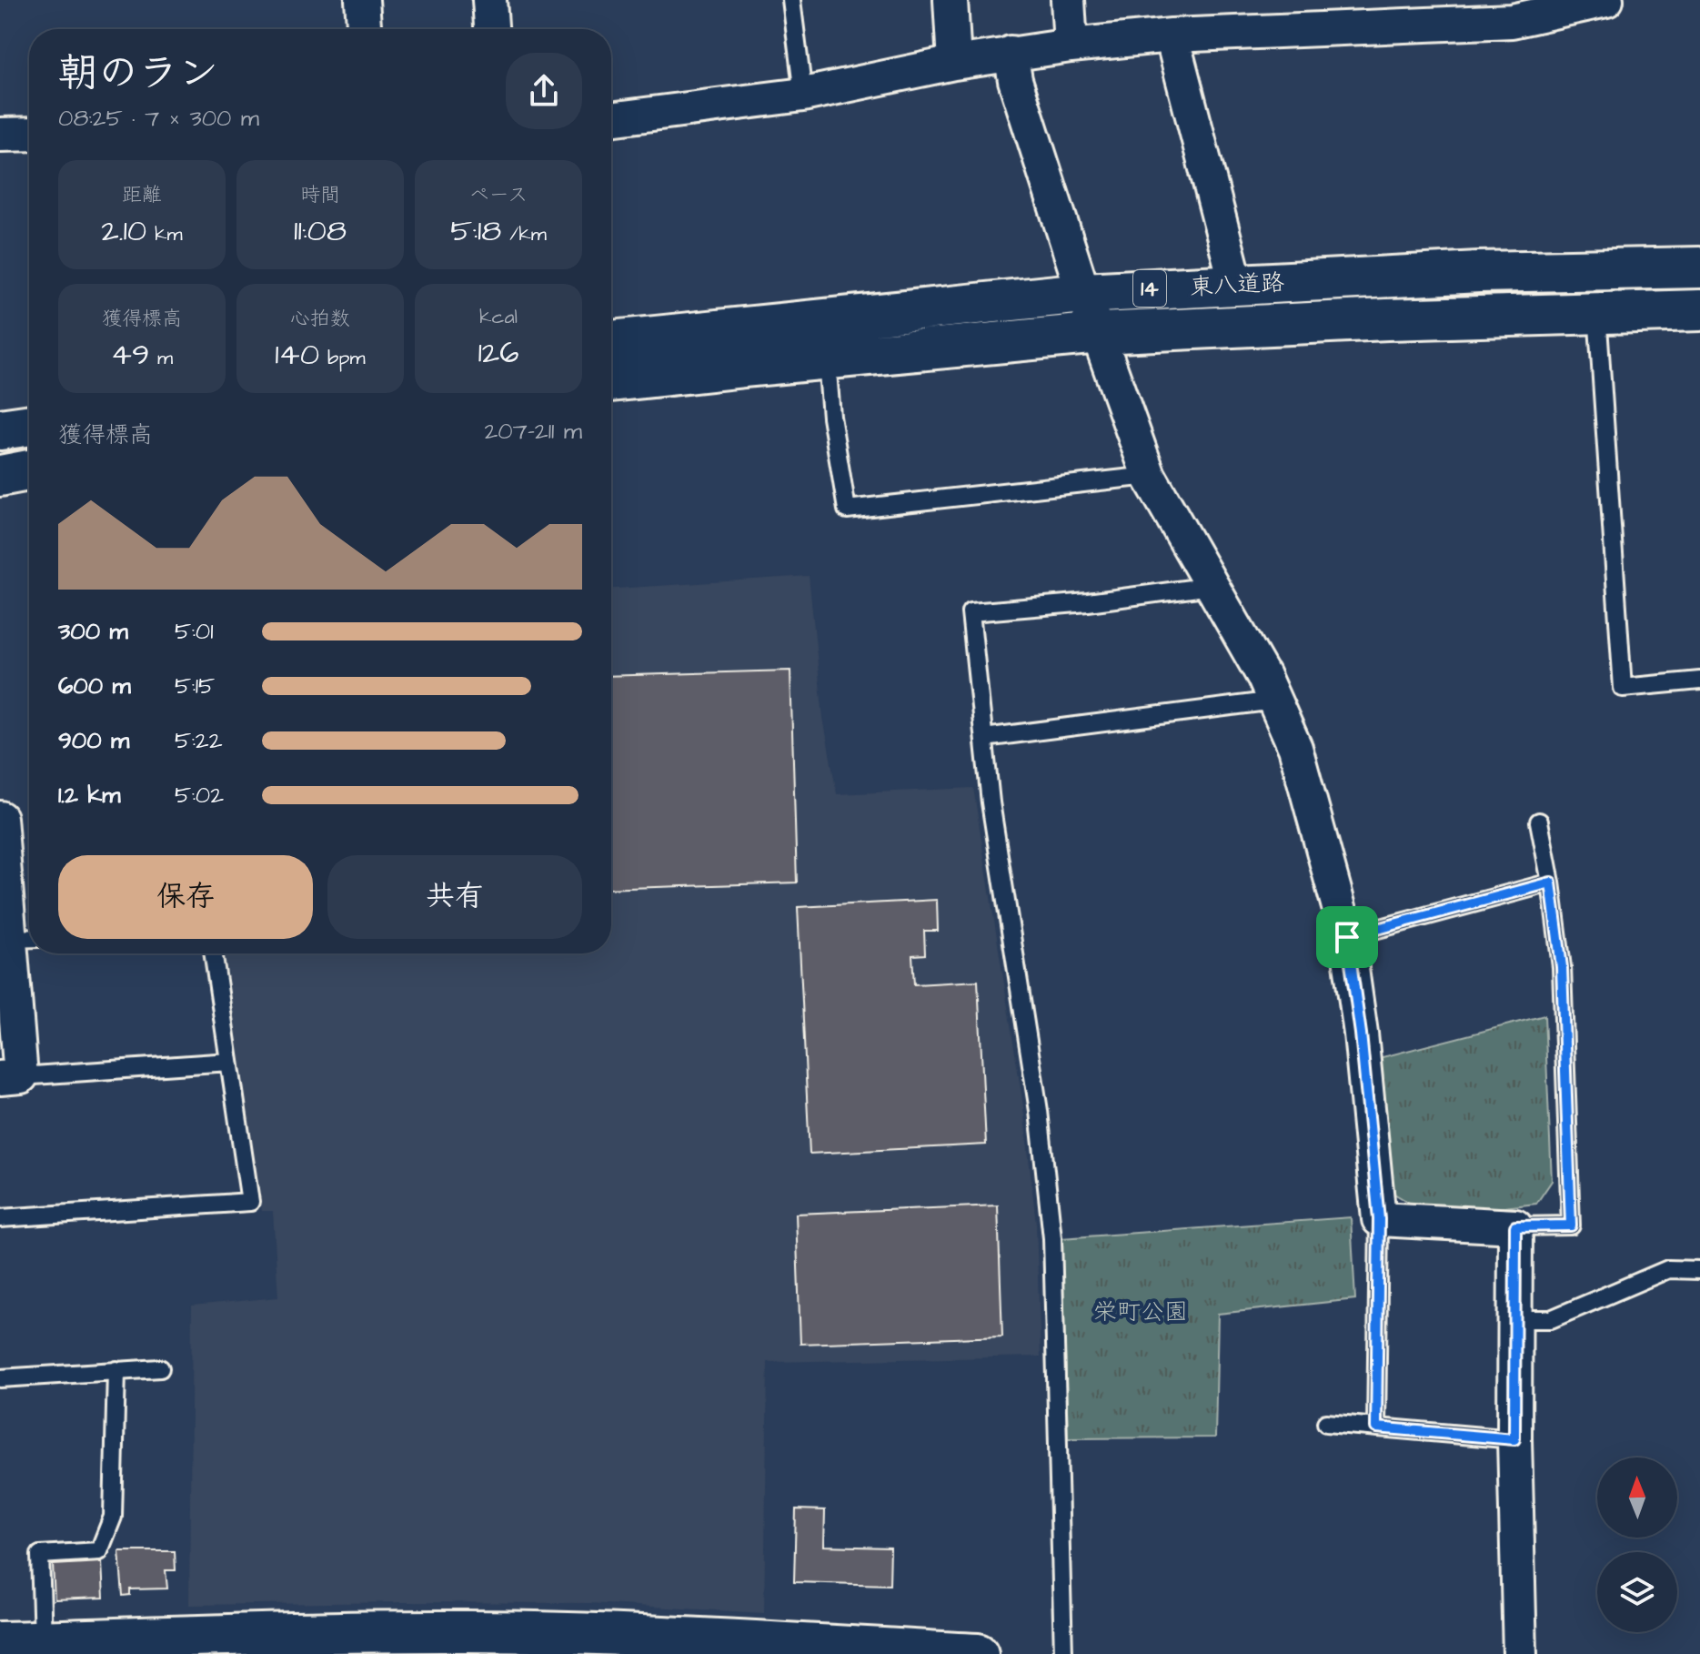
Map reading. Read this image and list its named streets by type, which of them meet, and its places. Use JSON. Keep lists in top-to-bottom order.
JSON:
{
  "streets": {
    "main road": ["東八道路", "14"]
  },
  "parks": ["栄町公園"],
  "north": "top",
  "page": {
    "heading": ["朝のラン", "08:25 · 7 × 300 m"],
    "stats": [
      ["距離", "2.10 km"],
      ["時間", "11:08"],
      ["ペース", "5:18 /km"],
      ["獲得標高", "49 m"],
      ["心拍数", "140 bpm"],
      ["kcal", "126"]
    ],
    "chart": ["獲得標高", "207–211 m"],
    "list": [
      {
        "name": "300 m",
        "note": "5:01"
      },
      {
        "name": "600 m",
        "note": "5:15"
      },
      {
        "name": "900 m",
        "note": "5:22"
      },
      {
        "name": "1.2 km",
        "note": "5:02"
      }
    ],
    "buttons": ["保存", "共有"]
  }
}
